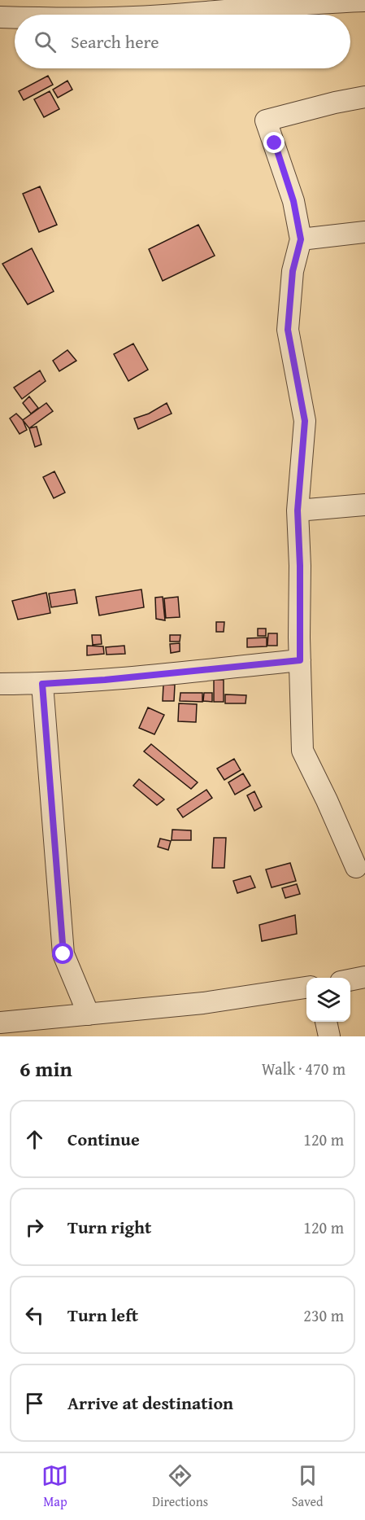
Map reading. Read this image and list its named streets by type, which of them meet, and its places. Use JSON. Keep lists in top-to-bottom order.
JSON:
{
  "page": {
    "search": "Search here",
    "heading": ["6 min", "Walk · 470 m"],
    "list": [
      ["Continue", "120 m"],
      ["Turn right", "120 m"],
      ["Turn left", "230 m"],
      "Arrive at destination"
    ],
    "nav": ["Map", "Directions", "Saved"]
  }
}
